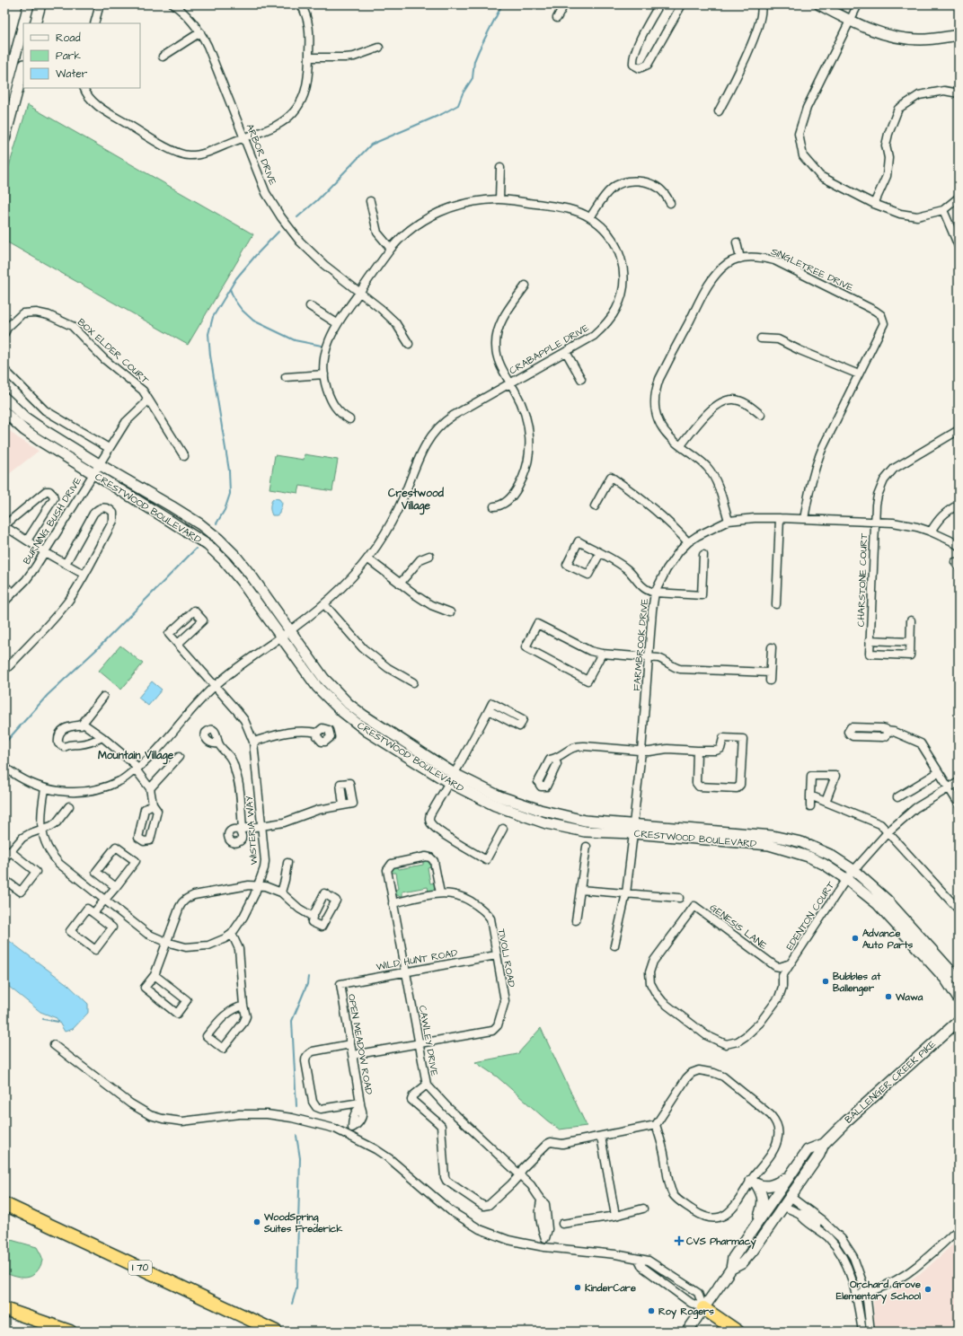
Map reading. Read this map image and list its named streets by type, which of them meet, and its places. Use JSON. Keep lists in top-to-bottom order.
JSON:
{
  "streets": {
    "highway": ["I 70"],
    "main road": ["CRESTWOOD BOULEVARD", "BALLENGER CREEK PIKE"],
    "street": [
      "ARBOR DRIVE",
      "SINGLETREE DRIVE",
      "CRABAPPLE DRIVE",
      "BOX ELDER COURT",
      "BURNING BUSH DRIVE",
      "CHARSTONE COURT",
      "FARMBROOK DRIVE",
      "WISTERIA WAY",
      "EDENTON COURT",
      "GENESIS LANE",
      "TIVOLI ROAD",
      "WILD HUNT ROAD",
      "CAWLEY DRIVE",
      "OPEN MEADOW ROAD"
    ]
  },
  "crossings": [
    ["ARBOR DRIVE", "CRABAPPLE DRIVE"],
    ["SINGLETREE DRIVE", "FARMBROOK DRIVE"],
    ["CRABAPPLE DRIVE", "CRESTWOOD BOULEVARD"],
    ["BOX ELDER COURT", "BURNING BUSH DRIVE"],
    ["CRESTWOOD BOULEVARD", "BURNING BUSH DRIVE"],
    ["CRESTWOOD BOULEVARD", "FARMBROOK DRIVE"],
    ["CRESTWOOD BOULEVARD", "EDENTON COURT"],
    ["CHARSTONE COURT", "FARMBROOK DRIVE"],
    ["EDENTON COURT", "GENESIS LANE"],
    ["TIVOLI ROAD", "WILD HUNT ROAD"],
    ["TIVOLI ROAD", "CAWLEY DRIVE"],
    ["TIVOLI ROAD", "OPEN MEADOW ROAD"],
    ["WILD HUNT ROAD", "CAWLEY DRIVE"],
    ["WILD HUNT ROAD", "OPEN MEADOW ROAD"]
  ],
  "districts": ["Crestwood Village", "Mountain Village"],
  "places": {
    "other": [
      "Advance Auto Parts",
      "Bubbles at Ballenger",
      "Wawa",
      "WoodSpring Suites Frederick",
      "KinderCare",
      "Orchard Grove Elementary School",
      "Roy Rogers"
    ],
    "health": ["CVS Pharmacy"]
  },
  "legend": ["Road", "Park", "Water"]
}
